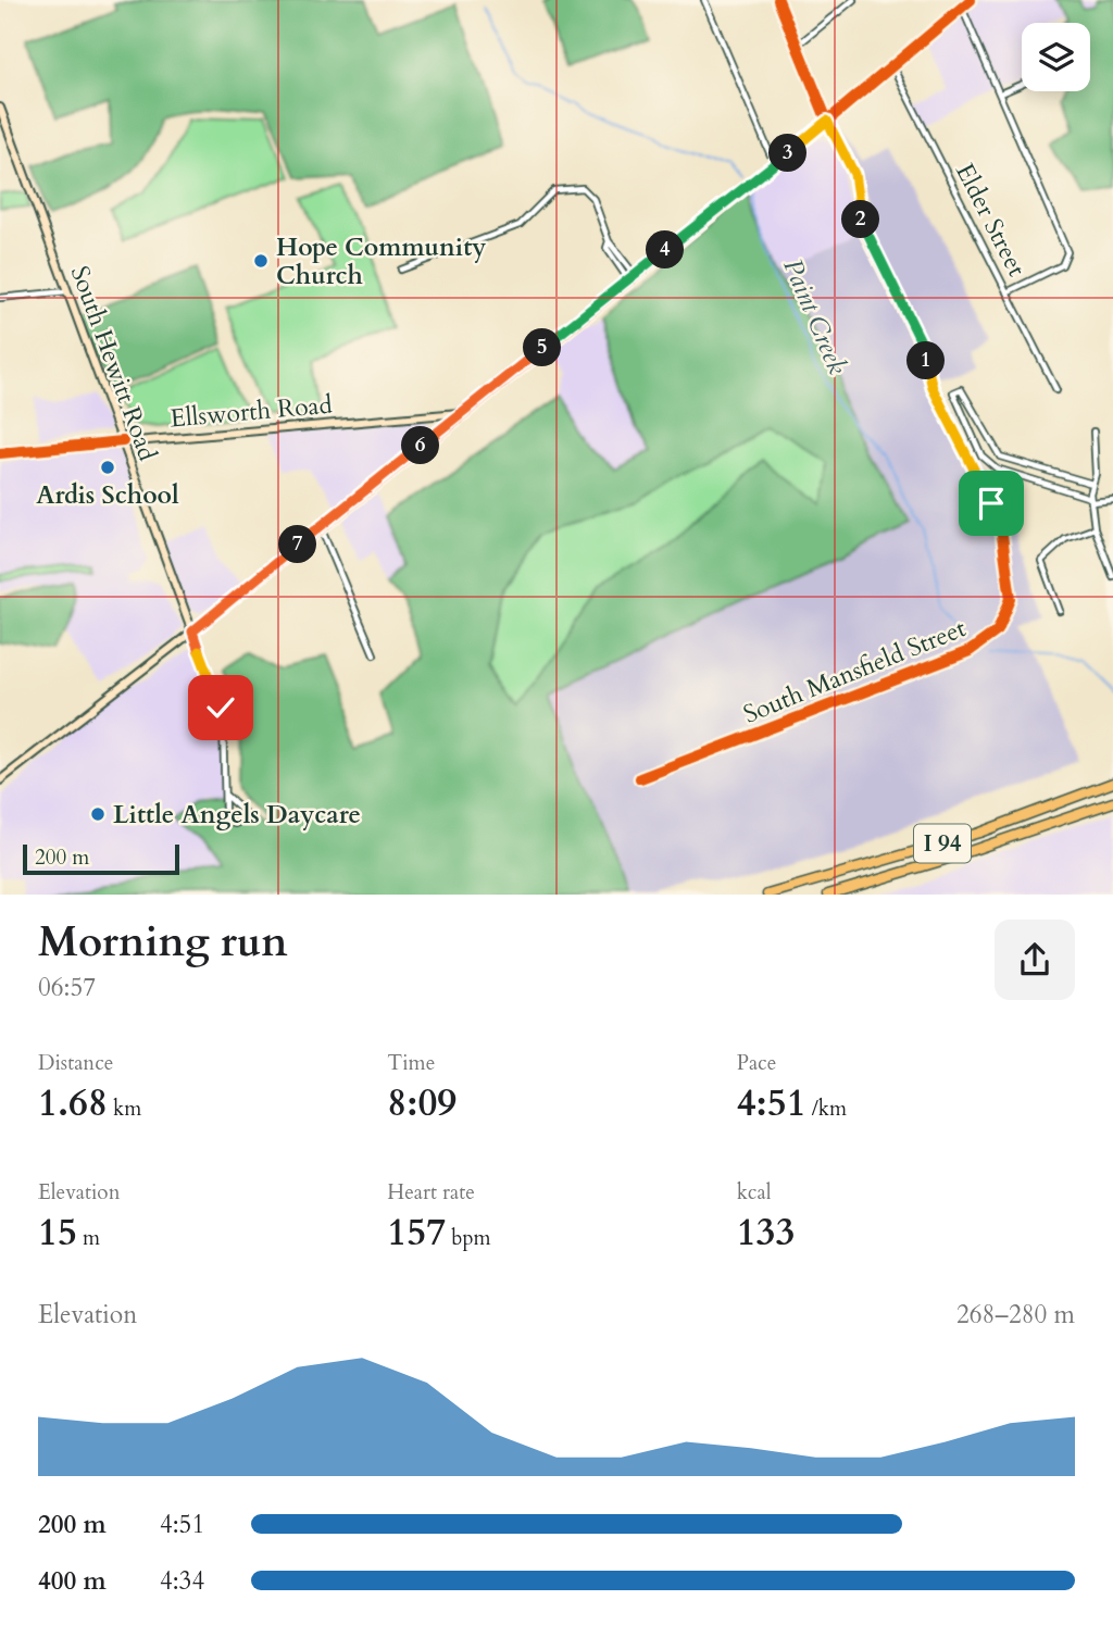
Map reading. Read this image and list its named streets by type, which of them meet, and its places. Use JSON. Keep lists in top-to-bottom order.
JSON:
{
  "streets": {
    "highway": ["I 94"],
    "main road": ["South Hewitt Road", "Ellsworth Road"],
    "street": ["Elder Street", "South Mansfield Street"]
  },
  "crossings": [
    ["South Hewitt Road", "Ellsworth Road"]
  ],
  "water": ["Paint Creek"],
  "places": ["Hope Community Church", "Ardis School", "Little Angels Daycare"],
  "scale_bar": "200 m",
  "page": {
    "pins": [
      "3",
      "2",
      "4",
      "5",
      "1",
      "6",
      "7"
    ],
    "scale": "200 m",
    "heading": ["Morning run", "06:57"],
    "stats": [
      ["Distance", "1.68 km"],
      ["Time", "8:09"],
      ["Pace", "4:51 /km"],
      ["Elevation", "15 m"],
      ["Heart rate", "157 bpm"],
      ["kcal", "133"]
    ],
    "chart": ["Elevation", "268–280 m"],
    "list": [
      {
        "name": "200 m",
        "note": "4:51"
      },
      {
        "name": "400 m",
        "note": "4:34"
      }
    ]
  }
}
